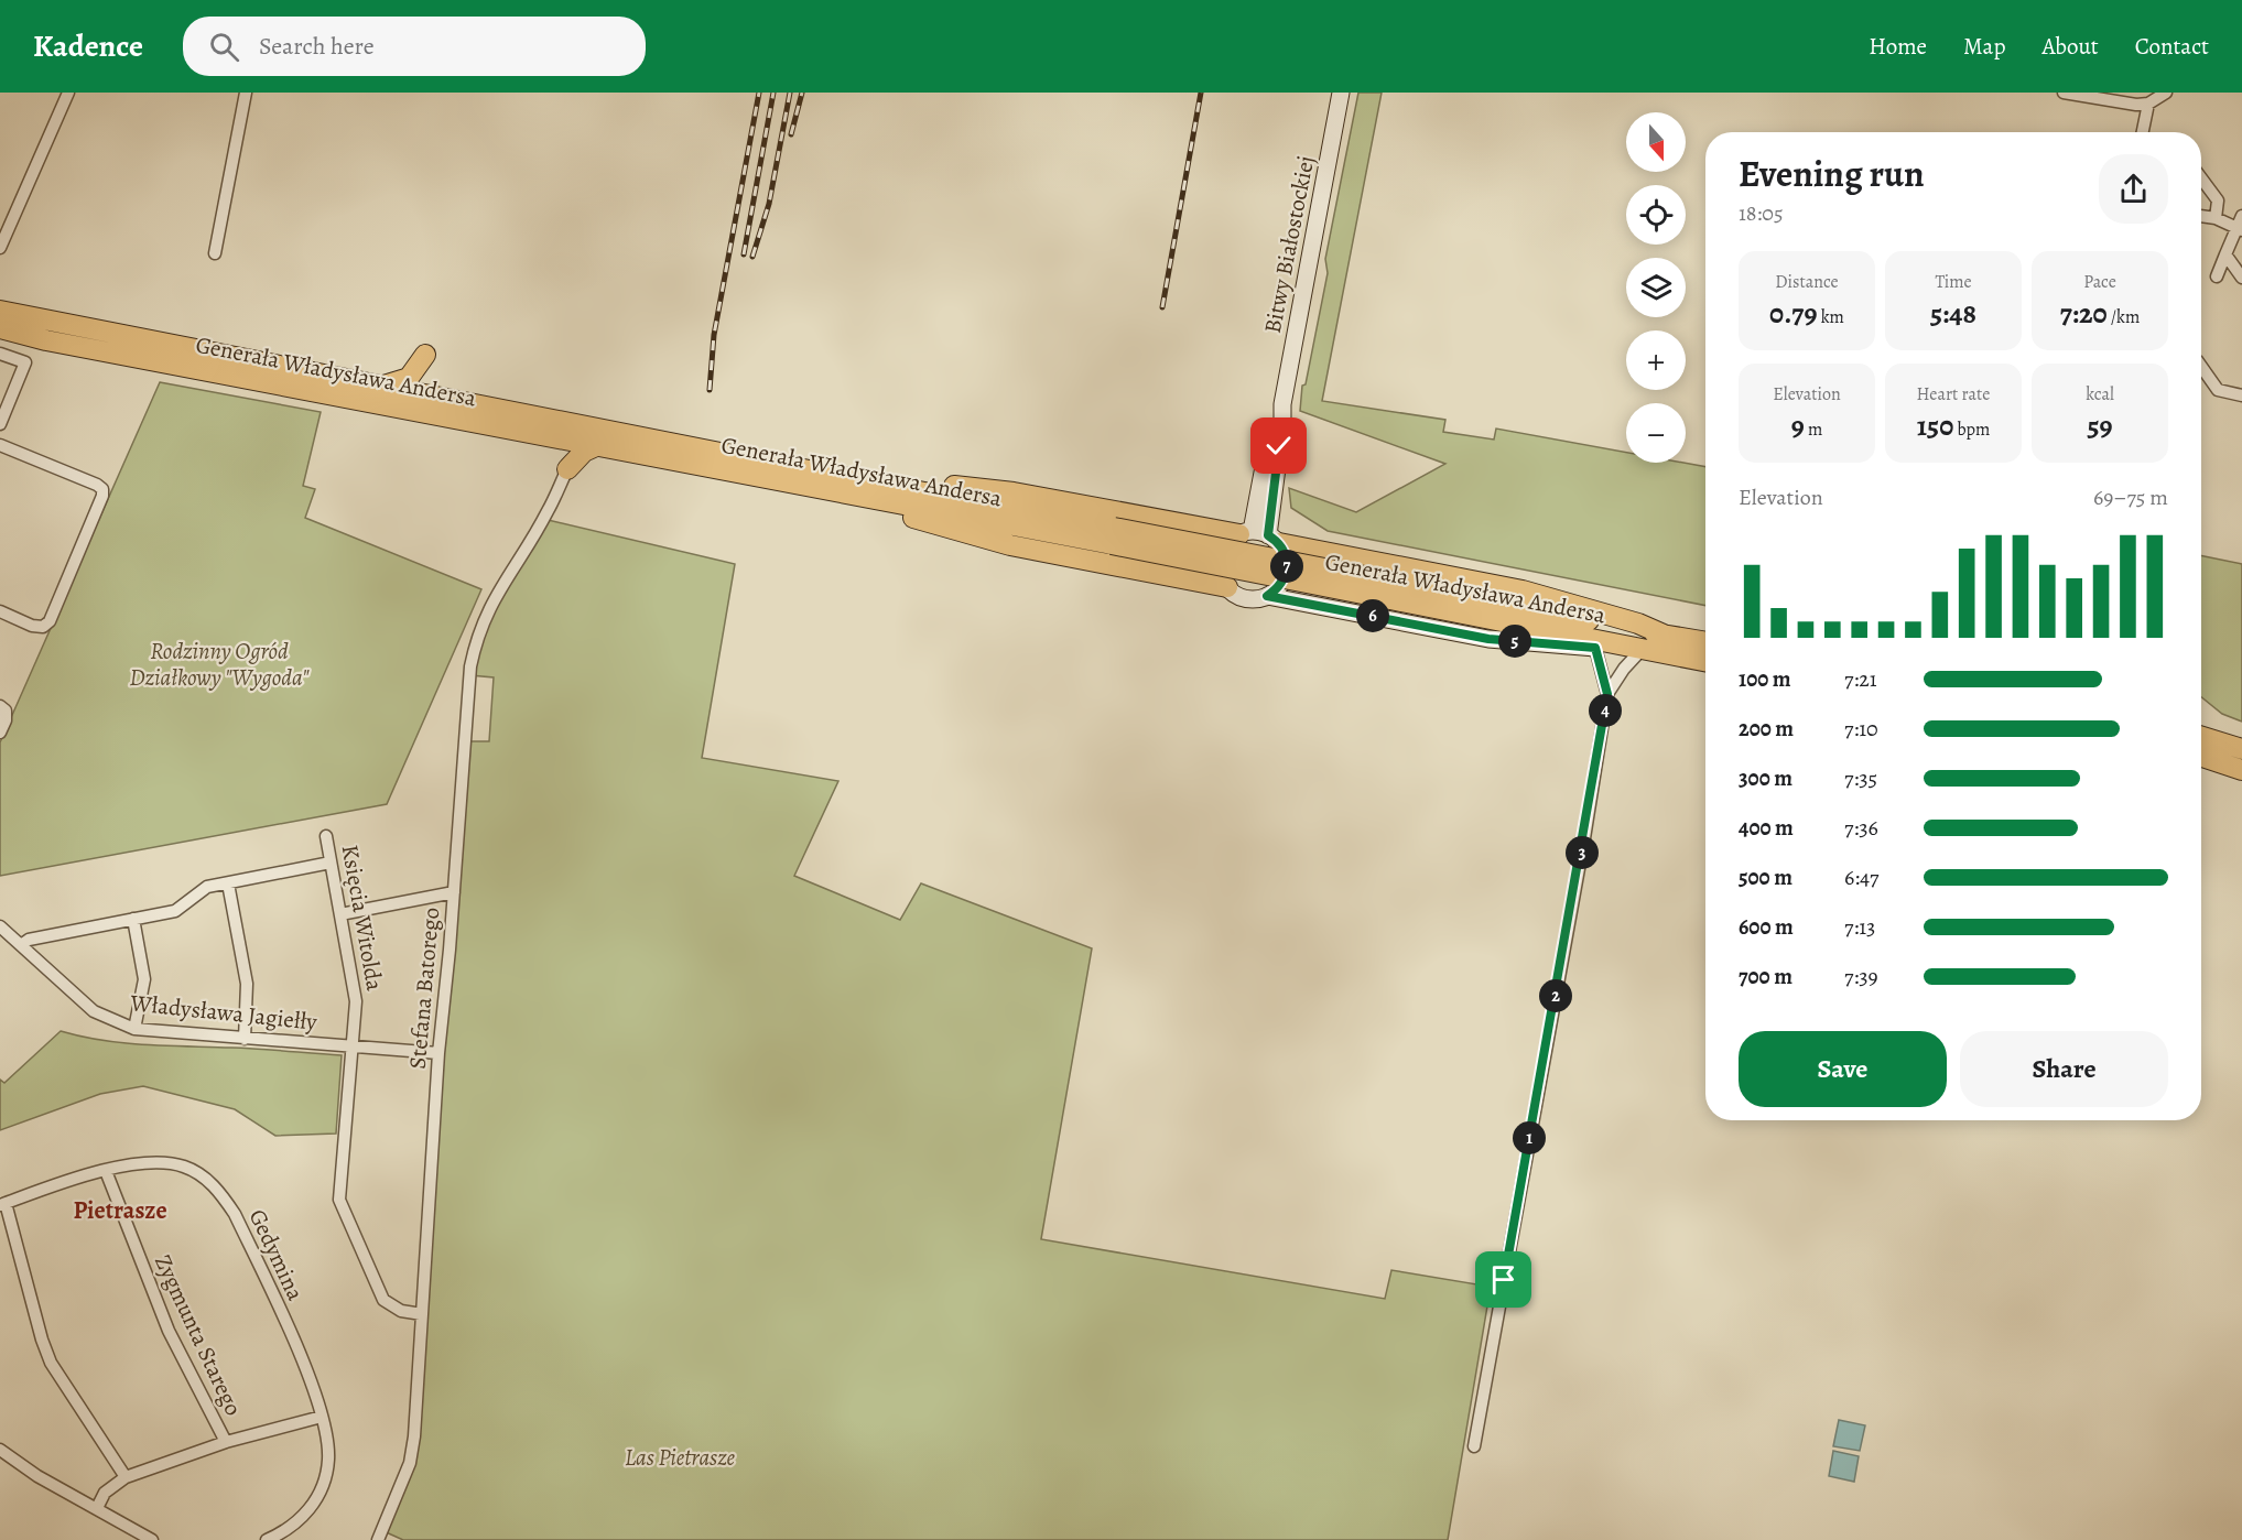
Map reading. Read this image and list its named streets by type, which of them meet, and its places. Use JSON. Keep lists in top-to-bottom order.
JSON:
{
  "streets": {
    "highway": ["Generała Władysława Andersa"],
    "street": [
      "Bitwy Białostockiej",
      "Księcia Witolda",
      "Stefana Batorego",
      "Władysława Jagiełły",
      "Gedymina",
      "Zygmunta Starego"
    ]
  },
  "crossings": [
    ["Księcia Witolda", "Stefana Batorego"],
    ["Księcia Witolda", "Władysława Jagiełły"],
    ["Stefana Batorego", "Władysława Jagiełły"],
    ["Gedymina", "Zygmunta Starego"]
  ],
  "districts": ["Pietrasze"],
  "parks": ["Rodzinny Ogród Działkowy \"Wygoda\"", "Las Pietrasze"],
  "north": "bottom",
  "page": {
    "header": "Kadence",
    "search": "Search here",
    "nav": [
      "Home",
      "Map",
      "About",
      "Contact"
    ],
    "map_buttons": ["+", "−"],
    "heading": ["Evening run", "18:05"],
    "stats": [
      ["Distance", "0.79 km"],
      ["Time", "5:48"],
      ["Pace", "7:20 /km"],
      ["Elevation", "9 m"],
      ["Heart rate", "150 bpm"],
      ["kcal", "59"]
    ],
    "chart": ["Elevation", "69–75 m"],
    "pins": [
      "7",
      "6",
      "5",
      "4",
      "3",
      "2",
      "1"
    ],
    "list": [
      {
        "name": "100 m",
        "note": "7:21"
      },
      {
        "name": "200 m",
        "note": "7:10"
      },
      {
        "name": "300 m",
        "note": "7:35"
      },
      {
        "name": "400 m",
        "note": "7:36"
      },
      {
        "name": "500 m",
        "note": "6:47"
      },
      {
        "name": "600 m",
        "note": "7:13"
      },
      {
        "name": "700 m",
        "note": "7:39"
      }
    ],
    "buttons": ["Save", "Share"]
  }
}
